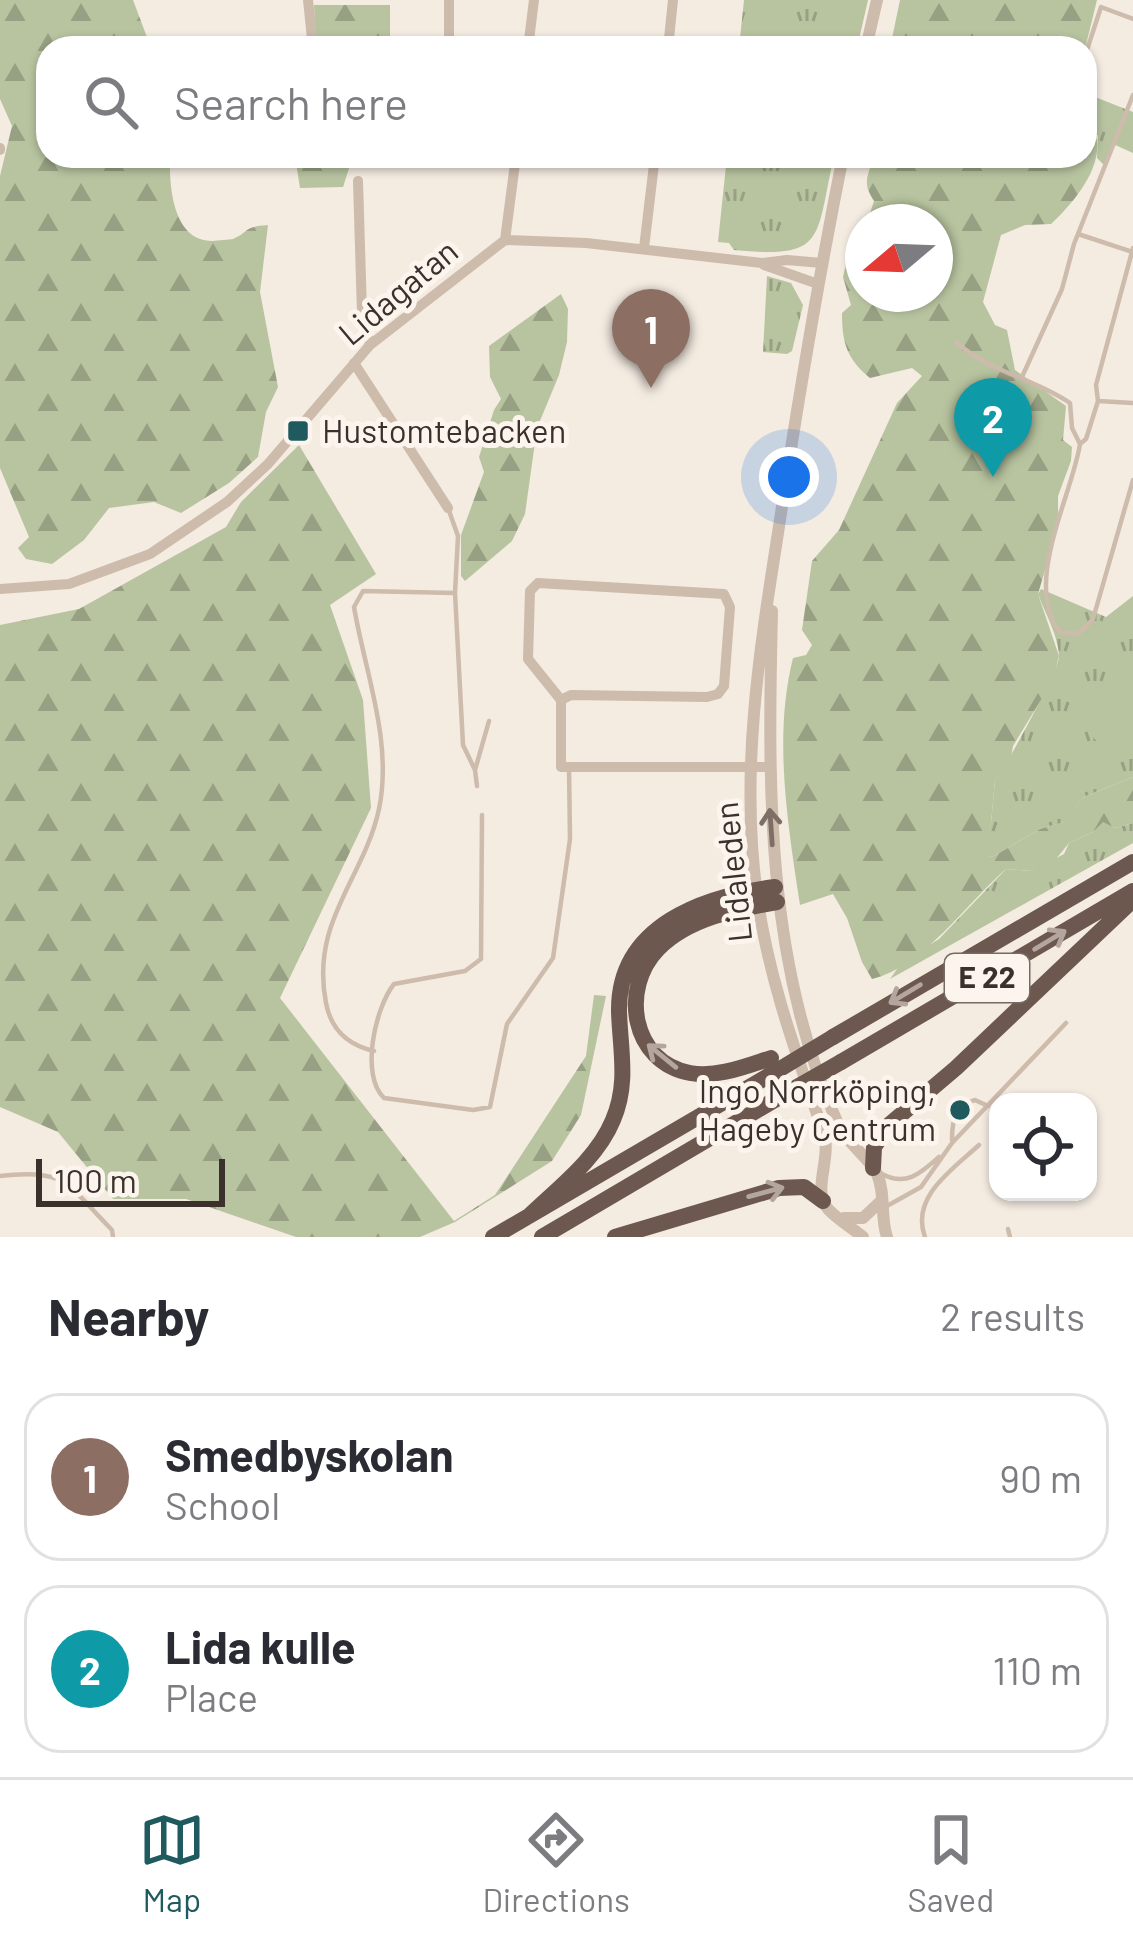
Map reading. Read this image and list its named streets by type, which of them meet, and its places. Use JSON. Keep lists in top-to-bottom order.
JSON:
{
  "streets": {
    "highway": ["E 22"],
    "street": ["Lidagatan", "Lidaleden"]
  },
  "crossings": [
    ["Lidagatan", "Lidaleden"]
  ],
  "places": {
    "transit": ["Hustomtebacken"],
    "other": ["Ingo Norrköping, Hageby Centrum"]
  },
  "scale_bar": "100 m",
  "north": "left",
  "page": {
    "search": "Search here",
    "pins": ["1", "2"],
    "scale": "100 m",
    "heading": ["Nearby", "2 results"],
    "list": [
      {
        "mark": "1",
        "name": "Smedbyskolan",
        "note": "School",
        "value": "90 m"
      },
      {
        "mark": "2",
        "name": "Lida kulle",
        "note": "Place",
        "value": "110 m"
      }
    ],
    "nav": ["Map", "Directions", "Saved"]
  }
}
